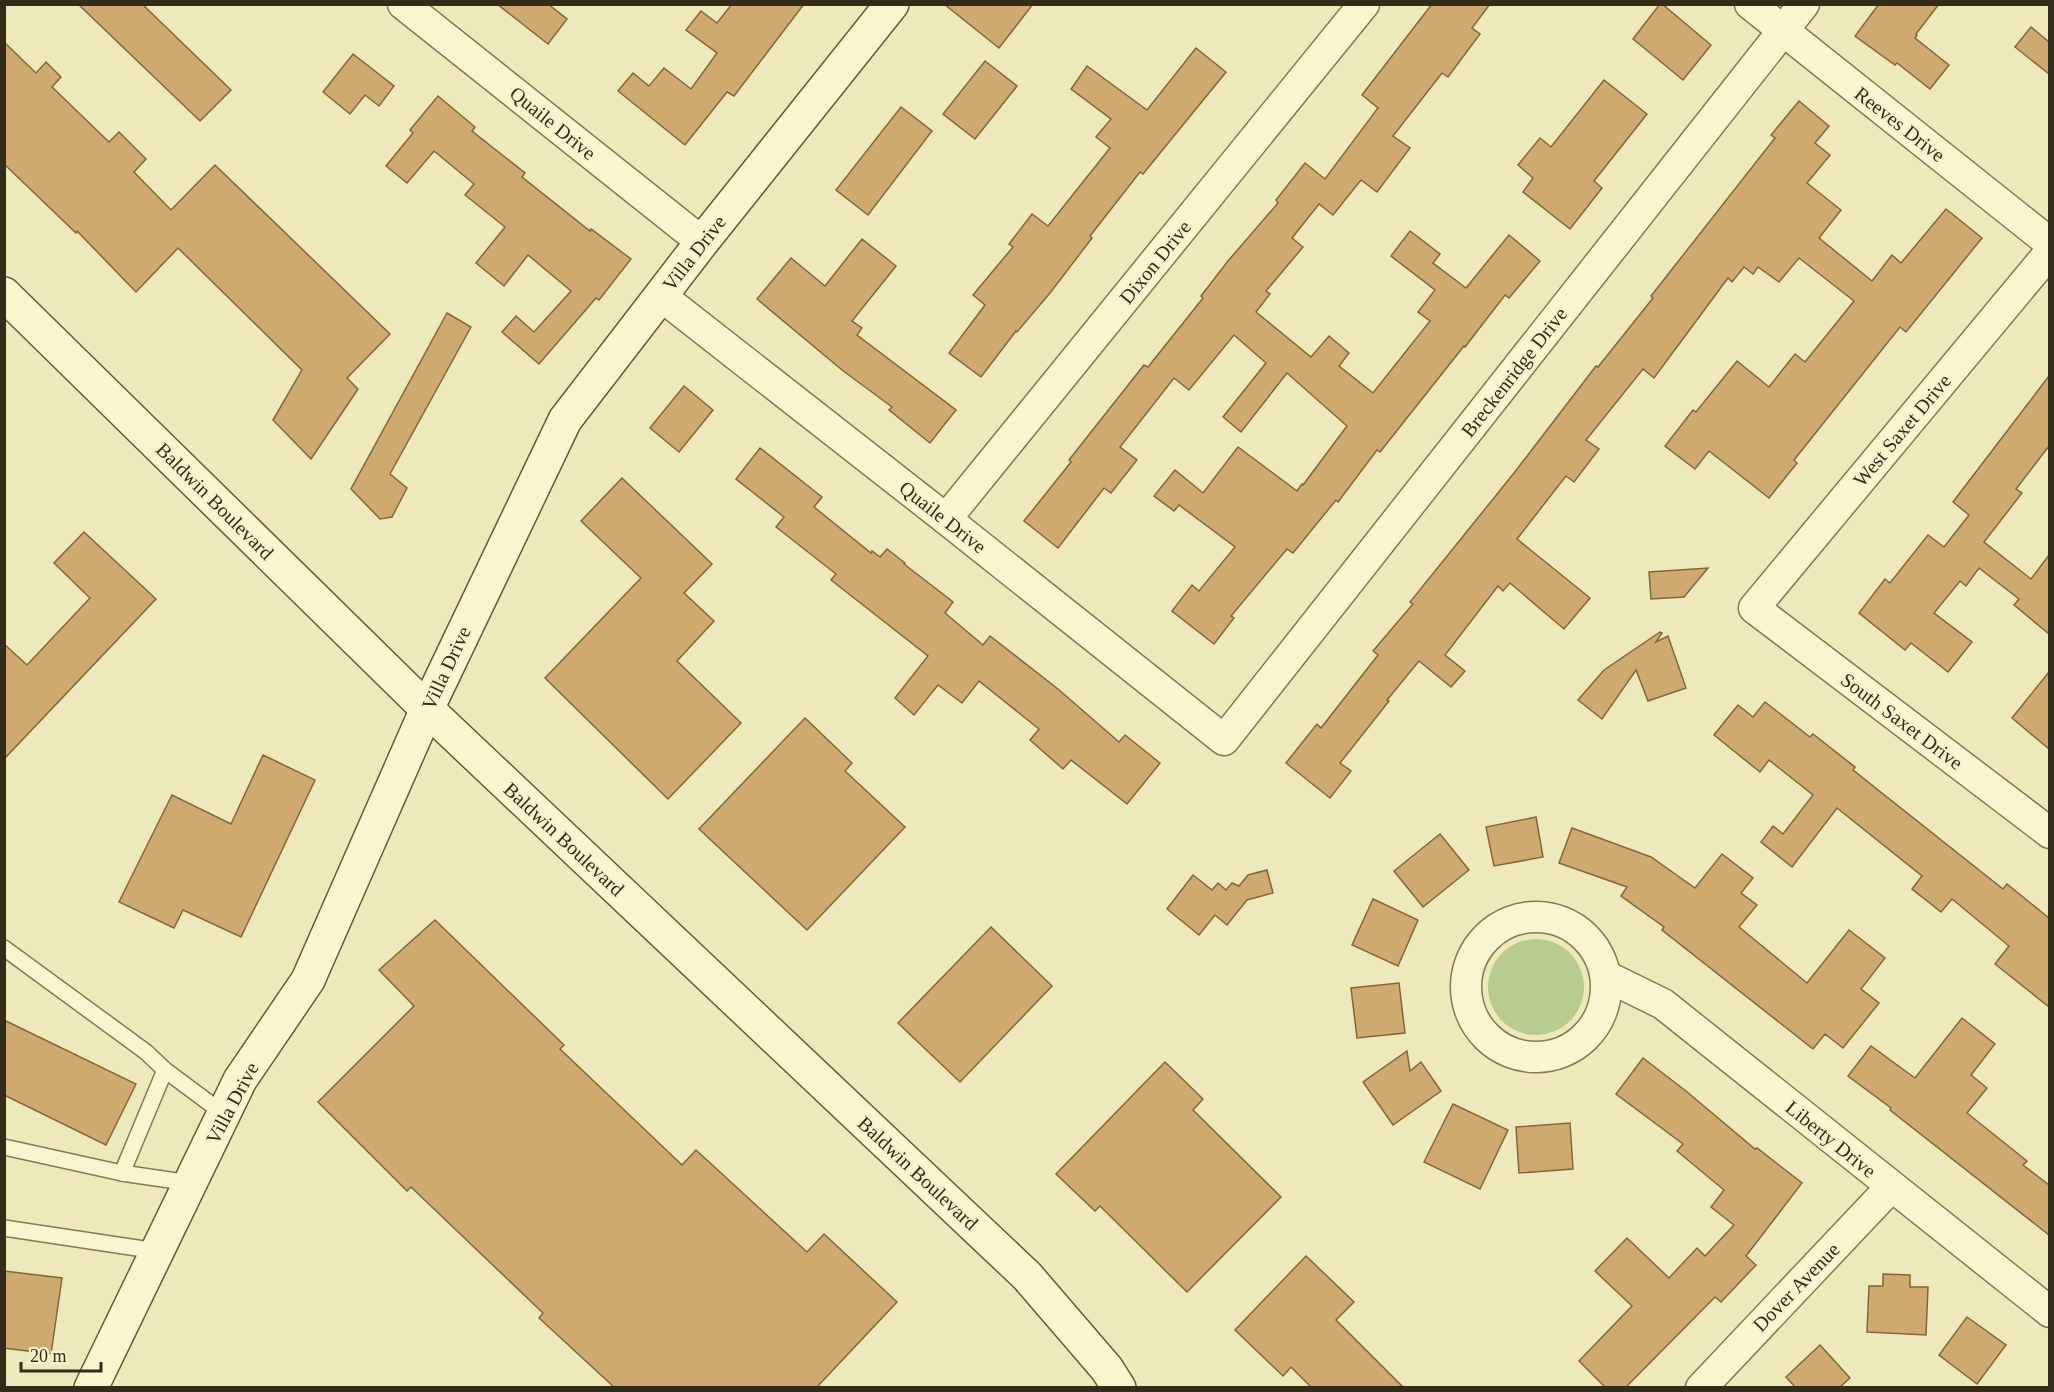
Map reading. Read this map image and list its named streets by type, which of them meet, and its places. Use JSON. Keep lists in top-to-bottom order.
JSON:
{
  "streets": {
    "street": [
      "Quaile Drive",
      "Reeves Drive",
      "Villa Drive",
      "Dixon Drive",
      "Breckenridge Drive",
      "West Saxet Drive",
      "Baldwin Boulevard",
      "South Saxet Drive",
      "Liberty Drive",
      "Dover Avenue"
    ]
  },
  "crossings": [
    ["Quaile Drive", "Villa Drive"],
    ["Quaile Drive", "Dixon Drive"],
    ["Quaile Drive", "Breckenridge Drive"],
    ["Reeves Drive", "Breckenridge Drive"],
    ["Villa Drive", "Baldwin Boulevard"],
    ["West Saxet Drive", "South Saxet Drive"],
    ["Liberty Drive", "Dover Avenue"]
  ],
  "scale_bar": "20 m"
}
